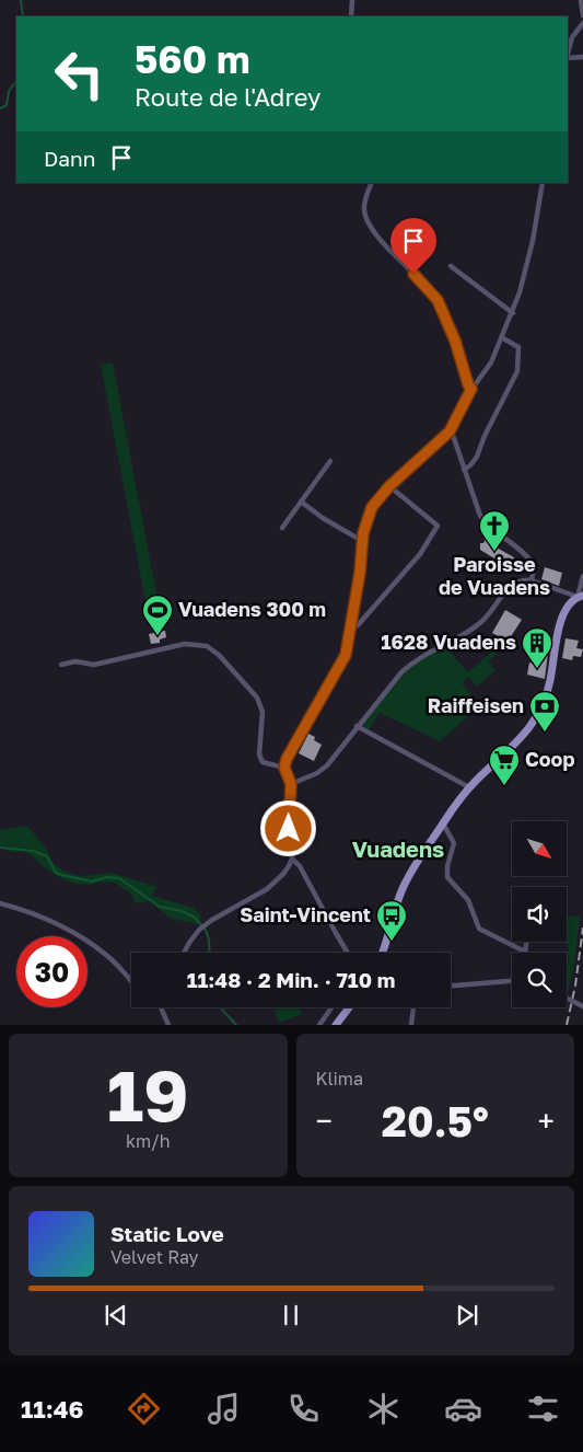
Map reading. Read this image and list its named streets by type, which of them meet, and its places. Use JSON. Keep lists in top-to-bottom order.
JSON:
{
  "districts": ["Vuadens"],
  "places": {
    "church": ["Paroisse de Vuadens"],
    "sports": ["Vuadens 300 m"],
    "building": ["1628 Vuadens"],
    "bank": ["Raiffeisen"],
    "supermarket": ["Coop"],
    "bus stop": ["Saint-Vincent"]
  },
  "north": "bottom right",
  "page": {
    "turn": ["560 m", "Route de l'Adrey"],
    "then": "Dann",
    "limit": "30",
    "trip": "11:48 · 2 Min. · 710 m",
    "tile": [
      ["19", "km/h"],
      "Klima"
    ],
    "heat": ["−", "20.5°", "+"],
    "song": ["Static Love", "Velvet Ray"],
    "tabs": "11:46"
  }
}
